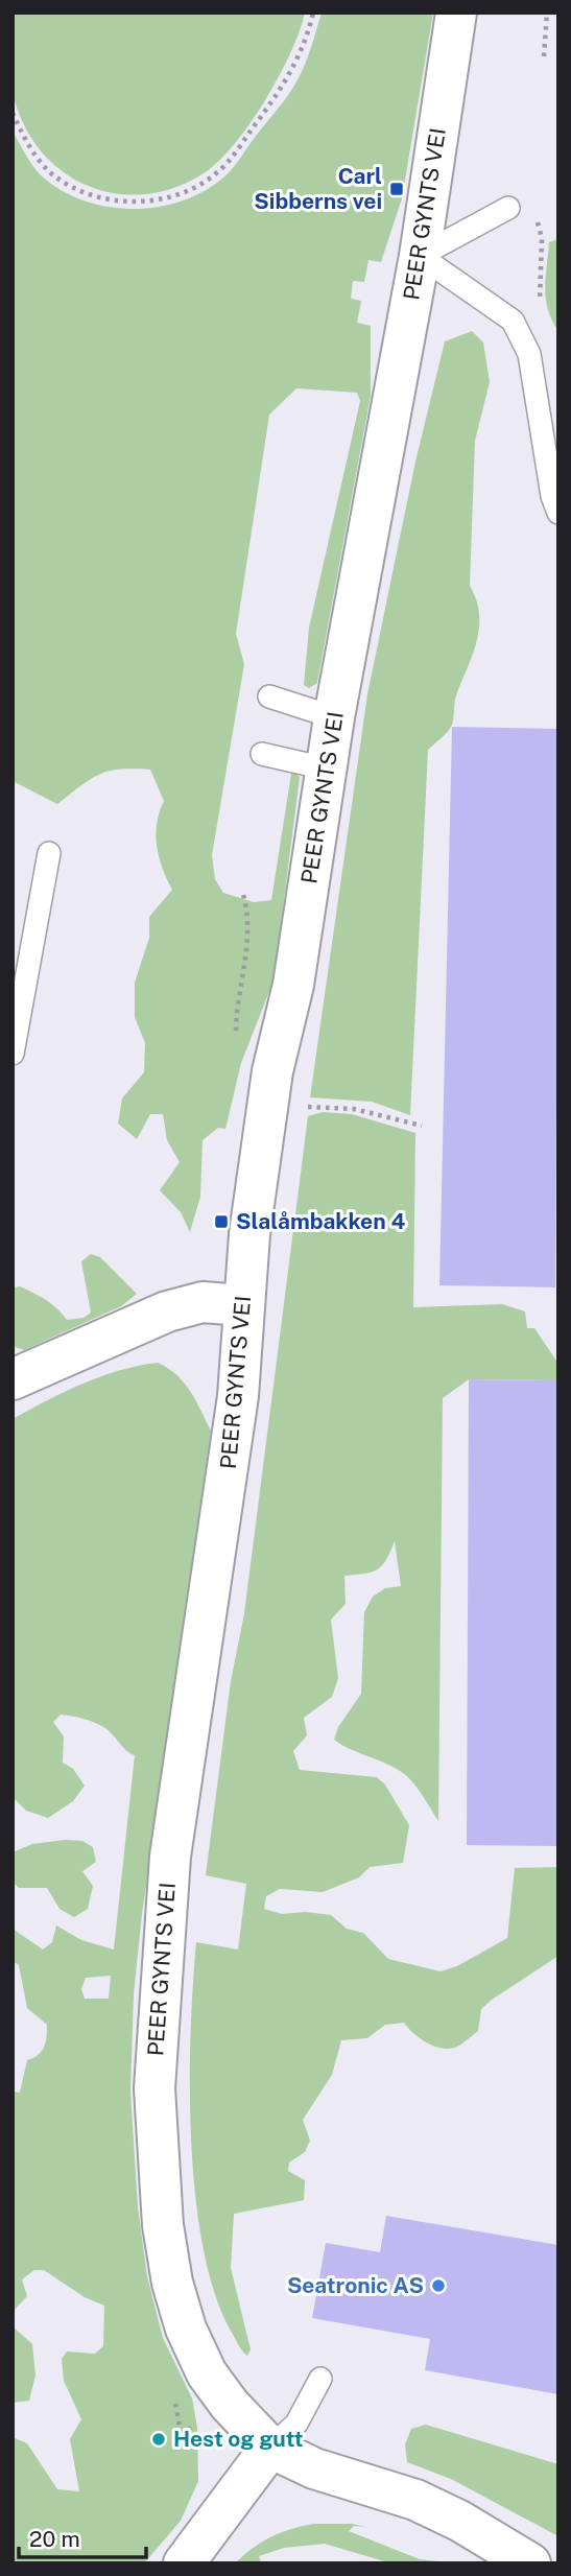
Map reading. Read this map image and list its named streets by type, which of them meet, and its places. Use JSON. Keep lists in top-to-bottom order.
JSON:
{
  "streets": {
    "street": ["PEER GYNTS VEI"]
  },
  "places": {
    "transit": ["Carl Sibberns vei", "Slalåmbakken 4"],
    "other": ["Seatronic AS", "Hest og gutt"]
  },
  "scale_bar": "20 m"
}
